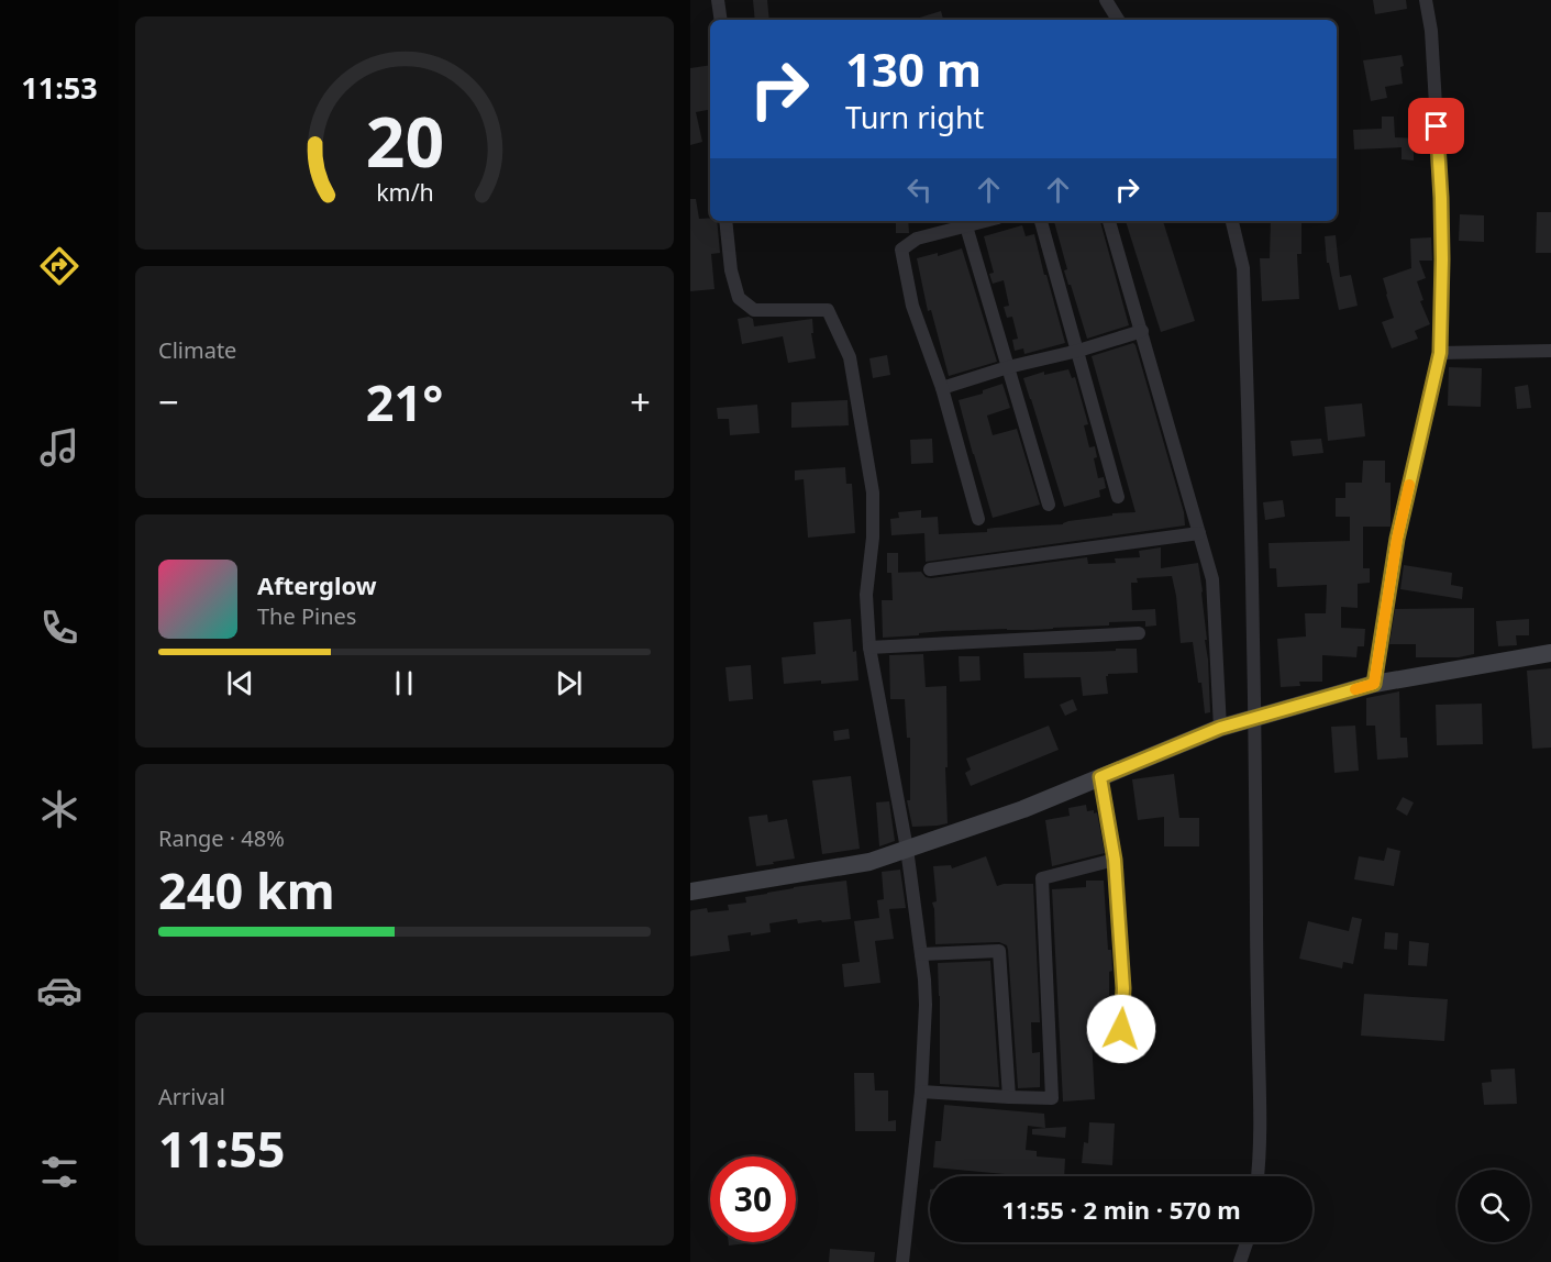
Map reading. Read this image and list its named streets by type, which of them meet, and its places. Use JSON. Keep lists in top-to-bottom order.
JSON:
{
  "page": {
    "tabs": "11:53",
    "turn": ["130 m", "Turn right"],
    "tile": [
      "Climate",
      ["Range · 48%", "240 km"],
      ["Arrival", "11:55"]
    ],
    "heat": ["−", "21°", "+"],
    "song": ["Afterglow", "The Pines"],
    "limit": "30",
    "trip": "11:55 · 2 min · 570 m",
    "gauge": ["20", "km/h"]
  }
}
